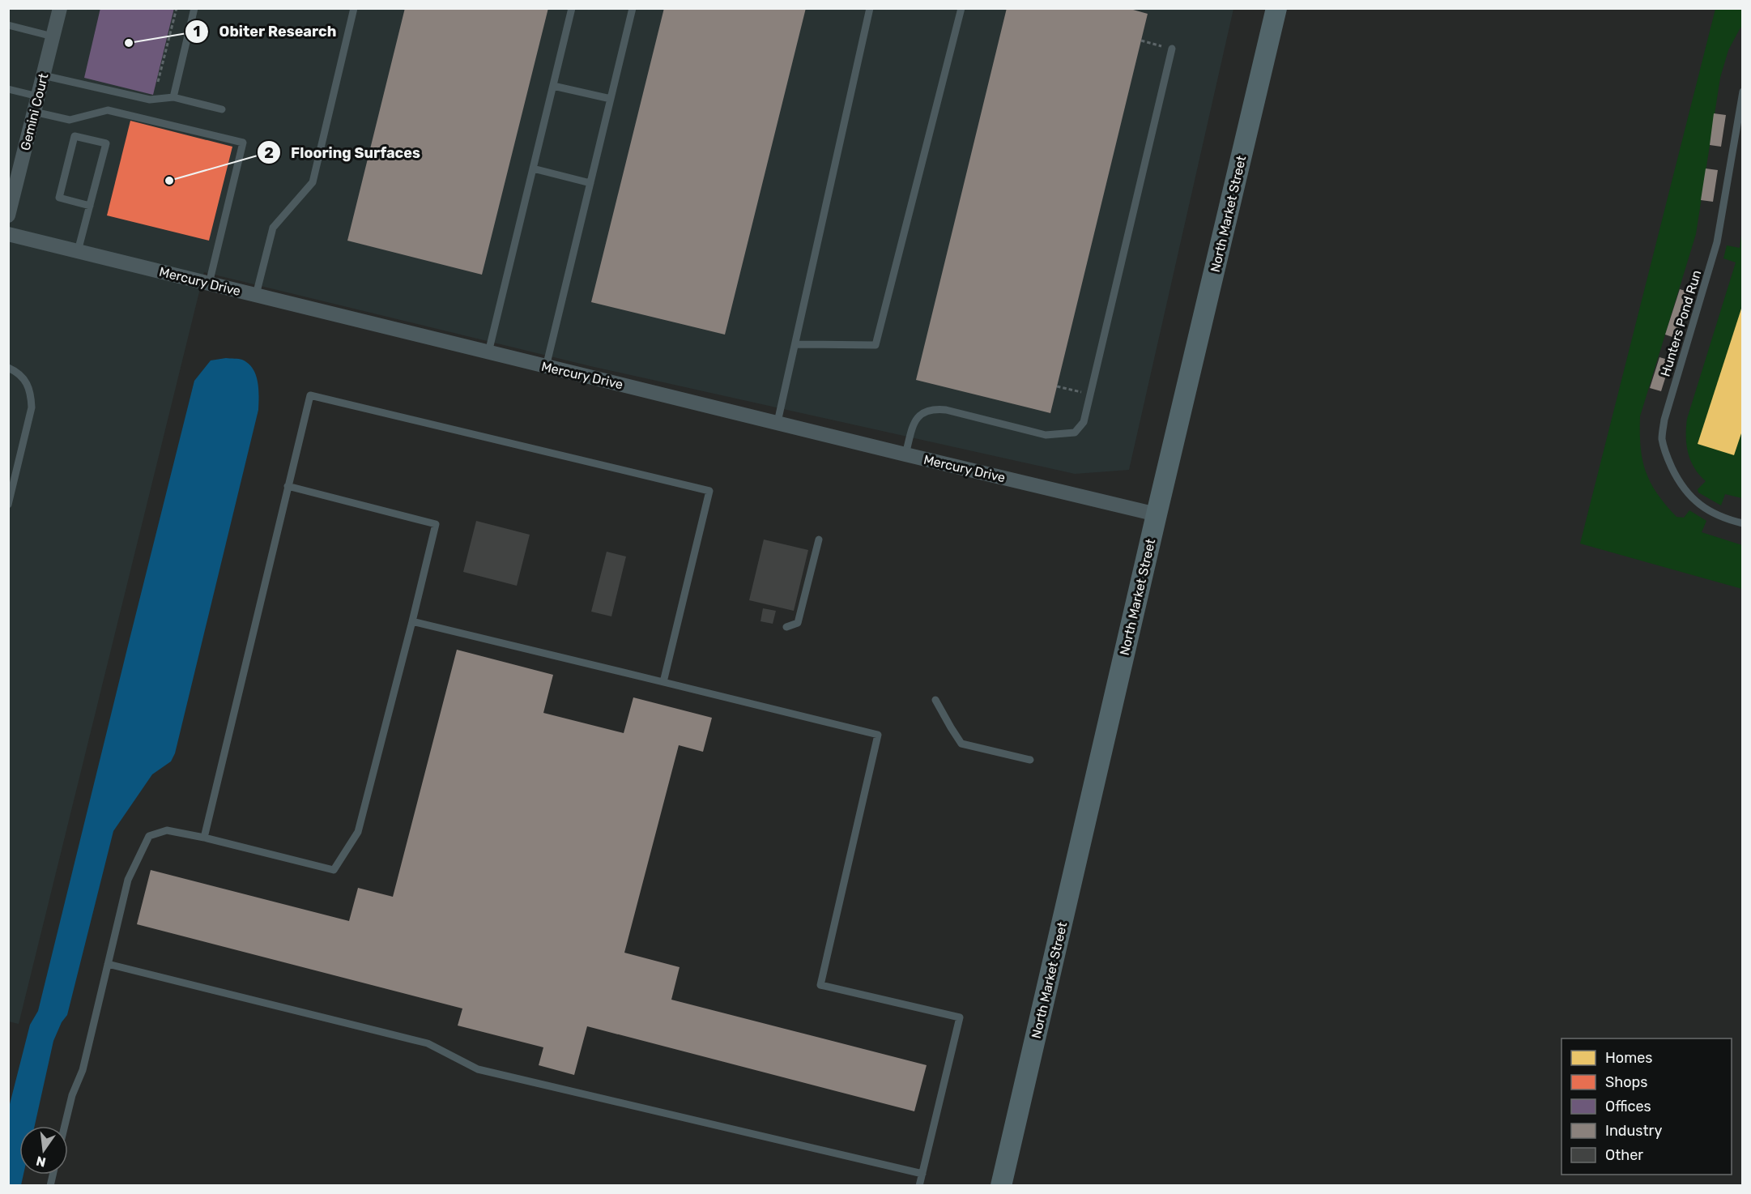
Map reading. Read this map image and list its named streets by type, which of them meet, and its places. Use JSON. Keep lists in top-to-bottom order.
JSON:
{
  "streets": {
    "main road": ["North Market Street"],
    "street": ["Gemini Court", "Mercury Drive"],
    "lane": ["Hunters Pond Run"]
  },
  "crossings": [
    ["North Market Street", "Mercury Drive"]
  ],
  "places": ["Obiter Research", "Flooring Surfaces"],
  "legend": [
    "Homes",
    "Shops",
    "Offices",
    "Industry",
    "Other"
  ],
  "north": "bottom"
}
